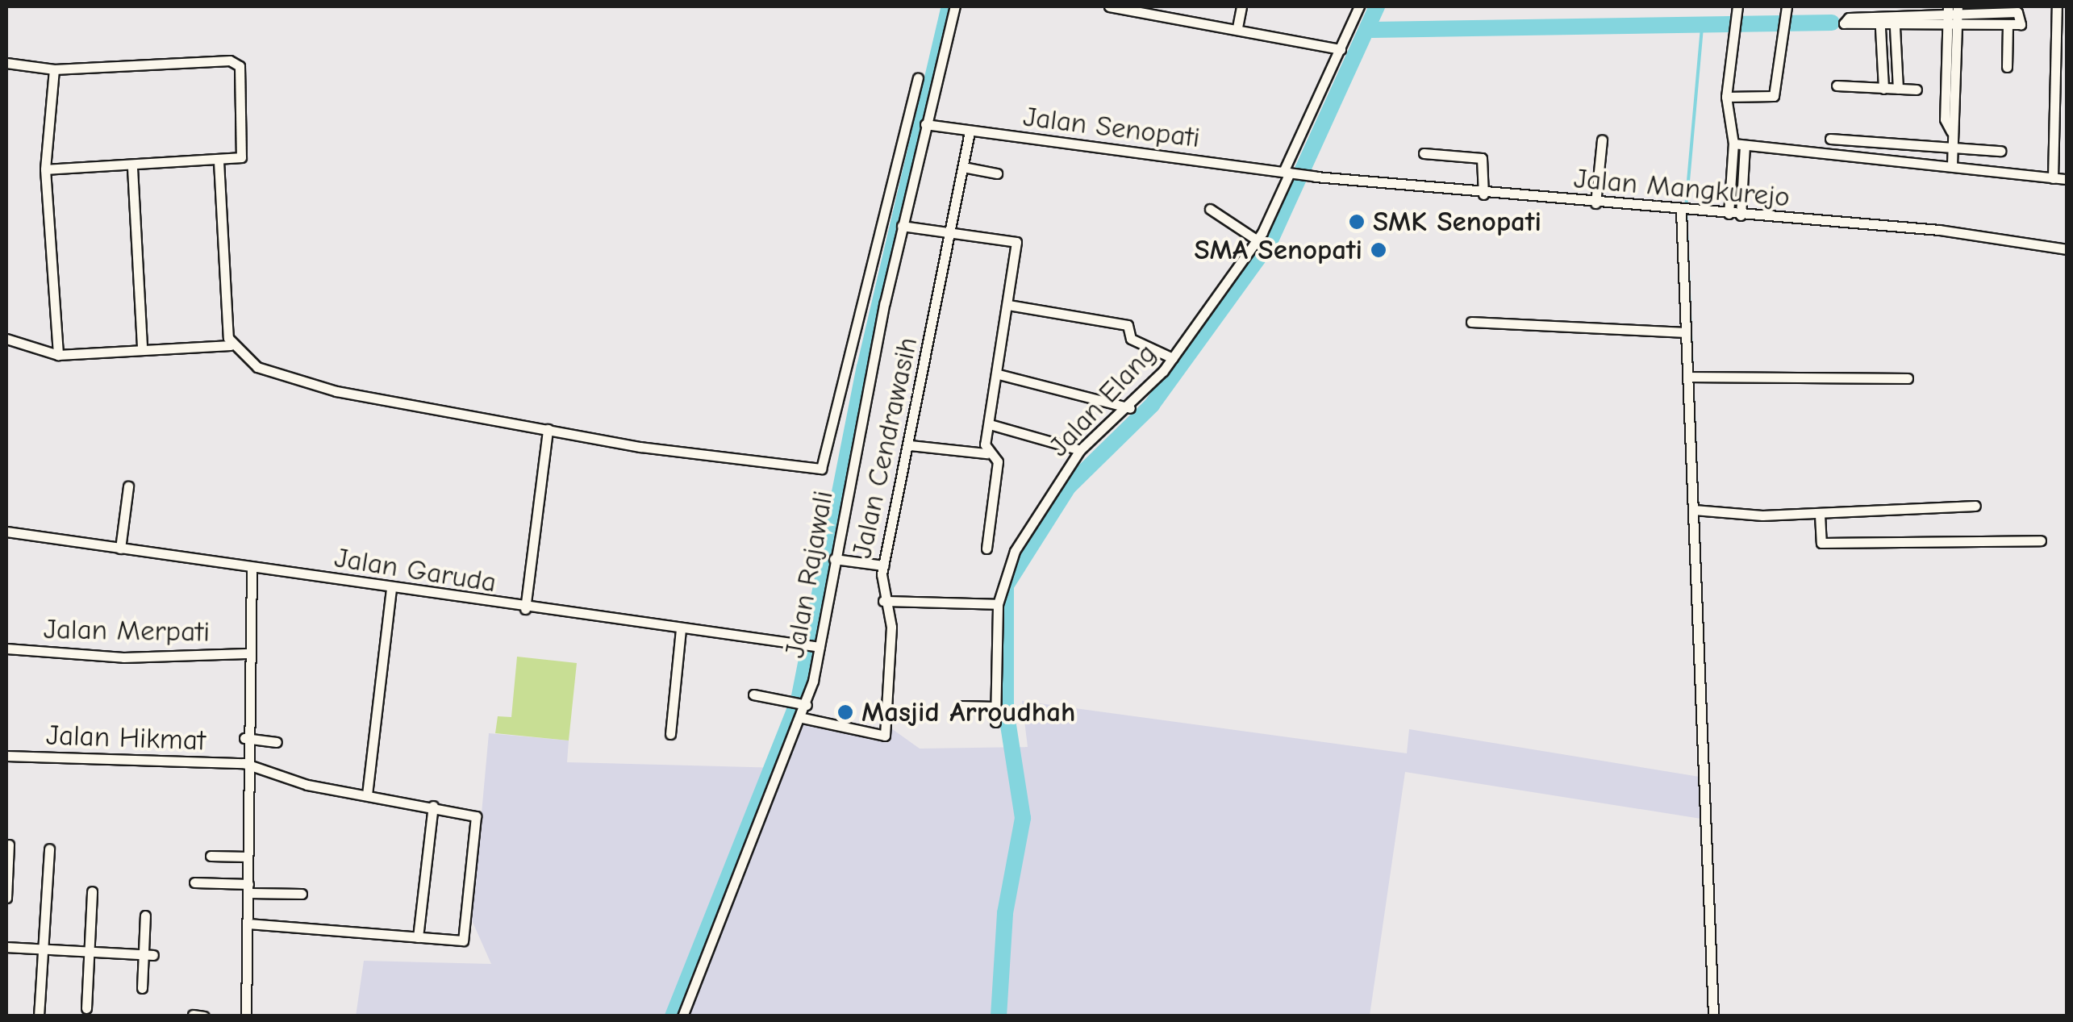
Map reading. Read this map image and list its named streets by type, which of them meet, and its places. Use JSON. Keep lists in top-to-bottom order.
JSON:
{
  "streets": {
    "street": [
      "Jalan Senopati",
      "Jalan Mangkurejo",
      "Jalan Elang",
      "Jalan Cendrawasih",
      "Jalan Garuda",
      "Jalan Rajawali",
      "Jalan Merpati",
      "Jalan Hikmat"
    ]
  },
  "crossings": [
    ["Jalan Senopati", "Jalan Mangkurejo"],
    ["Jalan Senopati", "Jalan Elang"],
    ["Jalan Senopati", "Jalan Cendrawasih"],
    ["Jalan Senopati", "Jalan Rajawali"],
    ["Jalan Mangkurejo", "Jalan Elang"],
    ["Jalan Cendrawasih", "Jalan Rajawali"],
    ["Jalan Garuda", "Jalan Rajawali"]
  ],
  "places": ["SMK Senopati", "SMA Senopati", "Masjid Arroudhah"]
}
